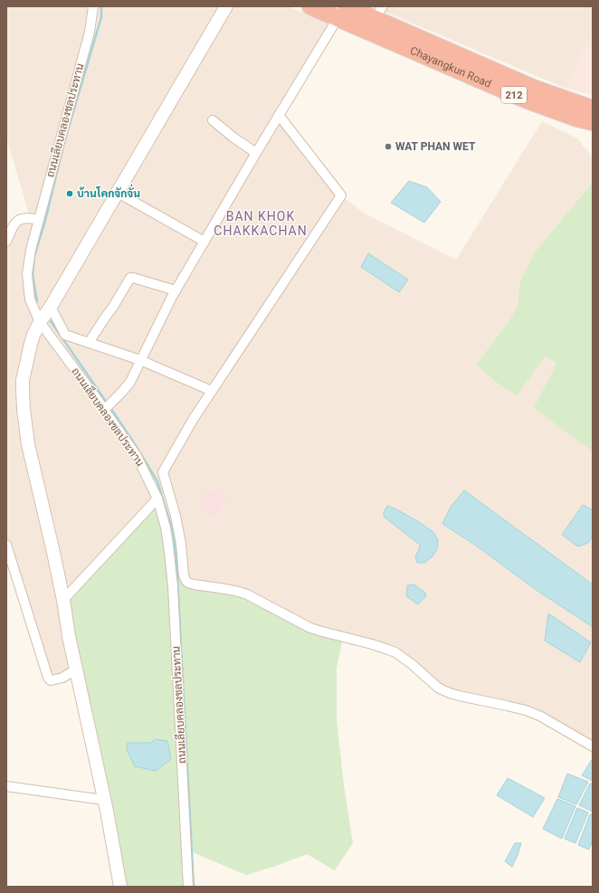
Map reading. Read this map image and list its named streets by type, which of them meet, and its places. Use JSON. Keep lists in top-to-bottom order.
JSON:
{
  "streets": {
    "highway": ["Chayangkun Road", "212"],
    "street": ["ถนนเลียบคลองชลประทาน"]
  },
  "districts": ["BAN KHOK CHAKKACHAN"],
  "places": ["WAT PHAN WET", "บ้านโคกจักจั่น"]
}
